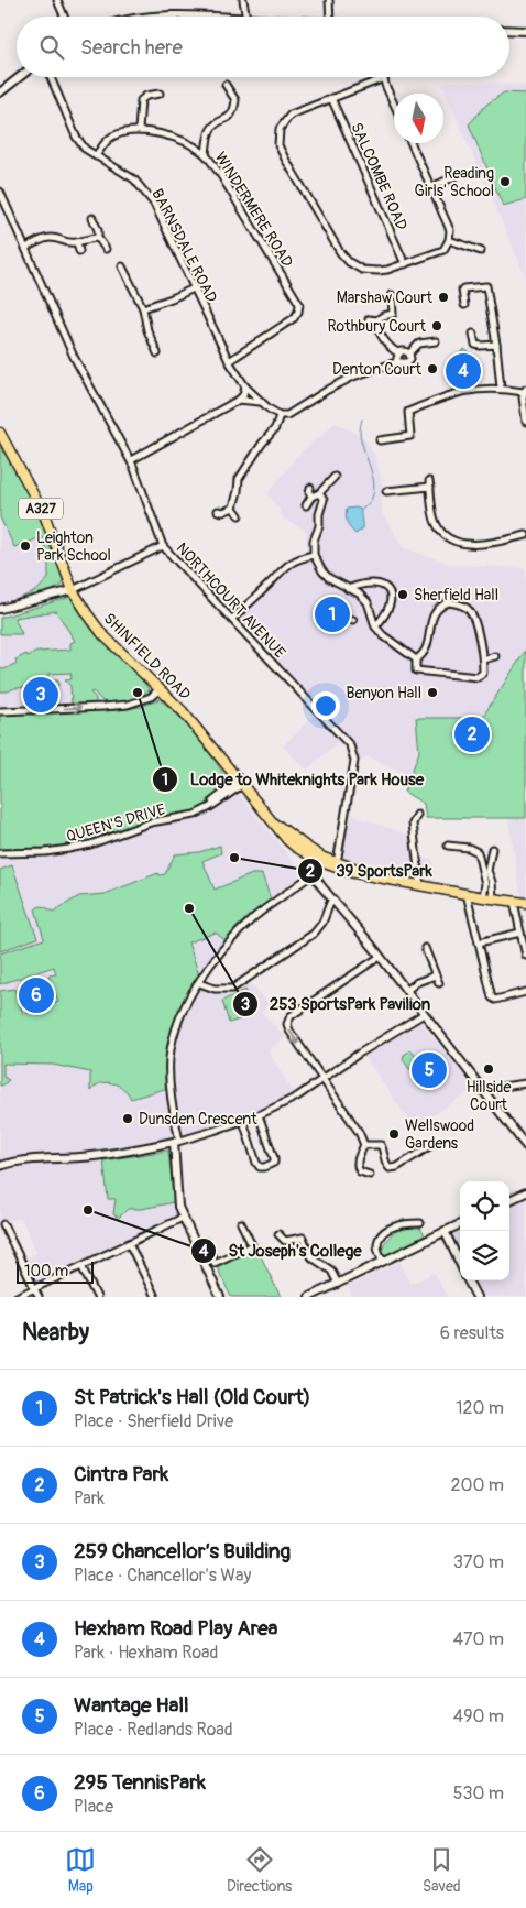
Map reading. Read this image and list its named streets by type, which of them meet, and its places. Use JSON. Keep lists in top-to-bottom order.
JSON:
{
  "streets": {
    "main road": ["A327", "SHINFIELD ROAD"],
    "street": [
      "SALCOMBE ROAD",
      "WINDERMERE ROAD",
      "BARNSDALE ROAD",
      "NORTHCOURT AVENUE",
      "QUEEN'S DRIVE"
    ]
  },
  "crossings": [
    ["WINDERMERE ROAD", "BARNSDALE ROAD"],
    ["A327", "NORTHCOURT AVENUE"],
    ["A327", "SHINFIELD ROAD"],
    ["SHINFIELD ROAD", "QUEEN'S DRIVE"]
  ],
  "places": [
    "Reading Girls' School",
    "Marshaw Court",
    "Rothbury Court",
    "Denton Court",
    "Leighton Park School",
    "Sherfield Hall",
    "Lodge to Whiteknights Park House",
    "Benyon Hall",
    "39 SportsPark",
    "253 SportsPark Pavilion",
    "Hillside Court",
    "Dunsden Crescent",
    "Wellswood Gardens",
    "St Joseph's College"
  ],
  "scale_bar": "100 m",
  "north": "bottom",
  "page": {
    "search": "Search here",
    "pins": [
      "4",
      "1",
      "3",
      "2",
      "6",
      "5"
    ],
    "scale": "100 m",
    "heading": ["Nearby", "6 results"],
    "list": [
      {
        "mark": "1",
        "name": "St Patrick's Hall (Old Court)",
        "note": "Place · Sherfield Drive",
        "value": "120 m"
      },
      {
        "mark": "2",
        "name": "Cintra Park",
        "note": "Park",
        "value": "200 m"
      },
      {
        "mark": "3",
        "name": "259 Chancellor’s Building",
        "note": "Place · Chancellor's Way",
        "value": "370 m"
      },
      {
        "mark": "4",
        "name": "Hexham Road Play Area",
        "note": "Park · Hexham Road",
        "value": "470 m"
      },
      {
        "mark": "5",
        "name": "Wantage Hall",
        "note": "Place · Redlands Road",
        "value": "490 m"
      },
      {
        "mark": "6",
        "name": "295 TennisPark",
        "note": "Place",
        "value": "530 m"
      }
    ],
    "nav": ["Map", "Directions", "Saved"]
  }
}
